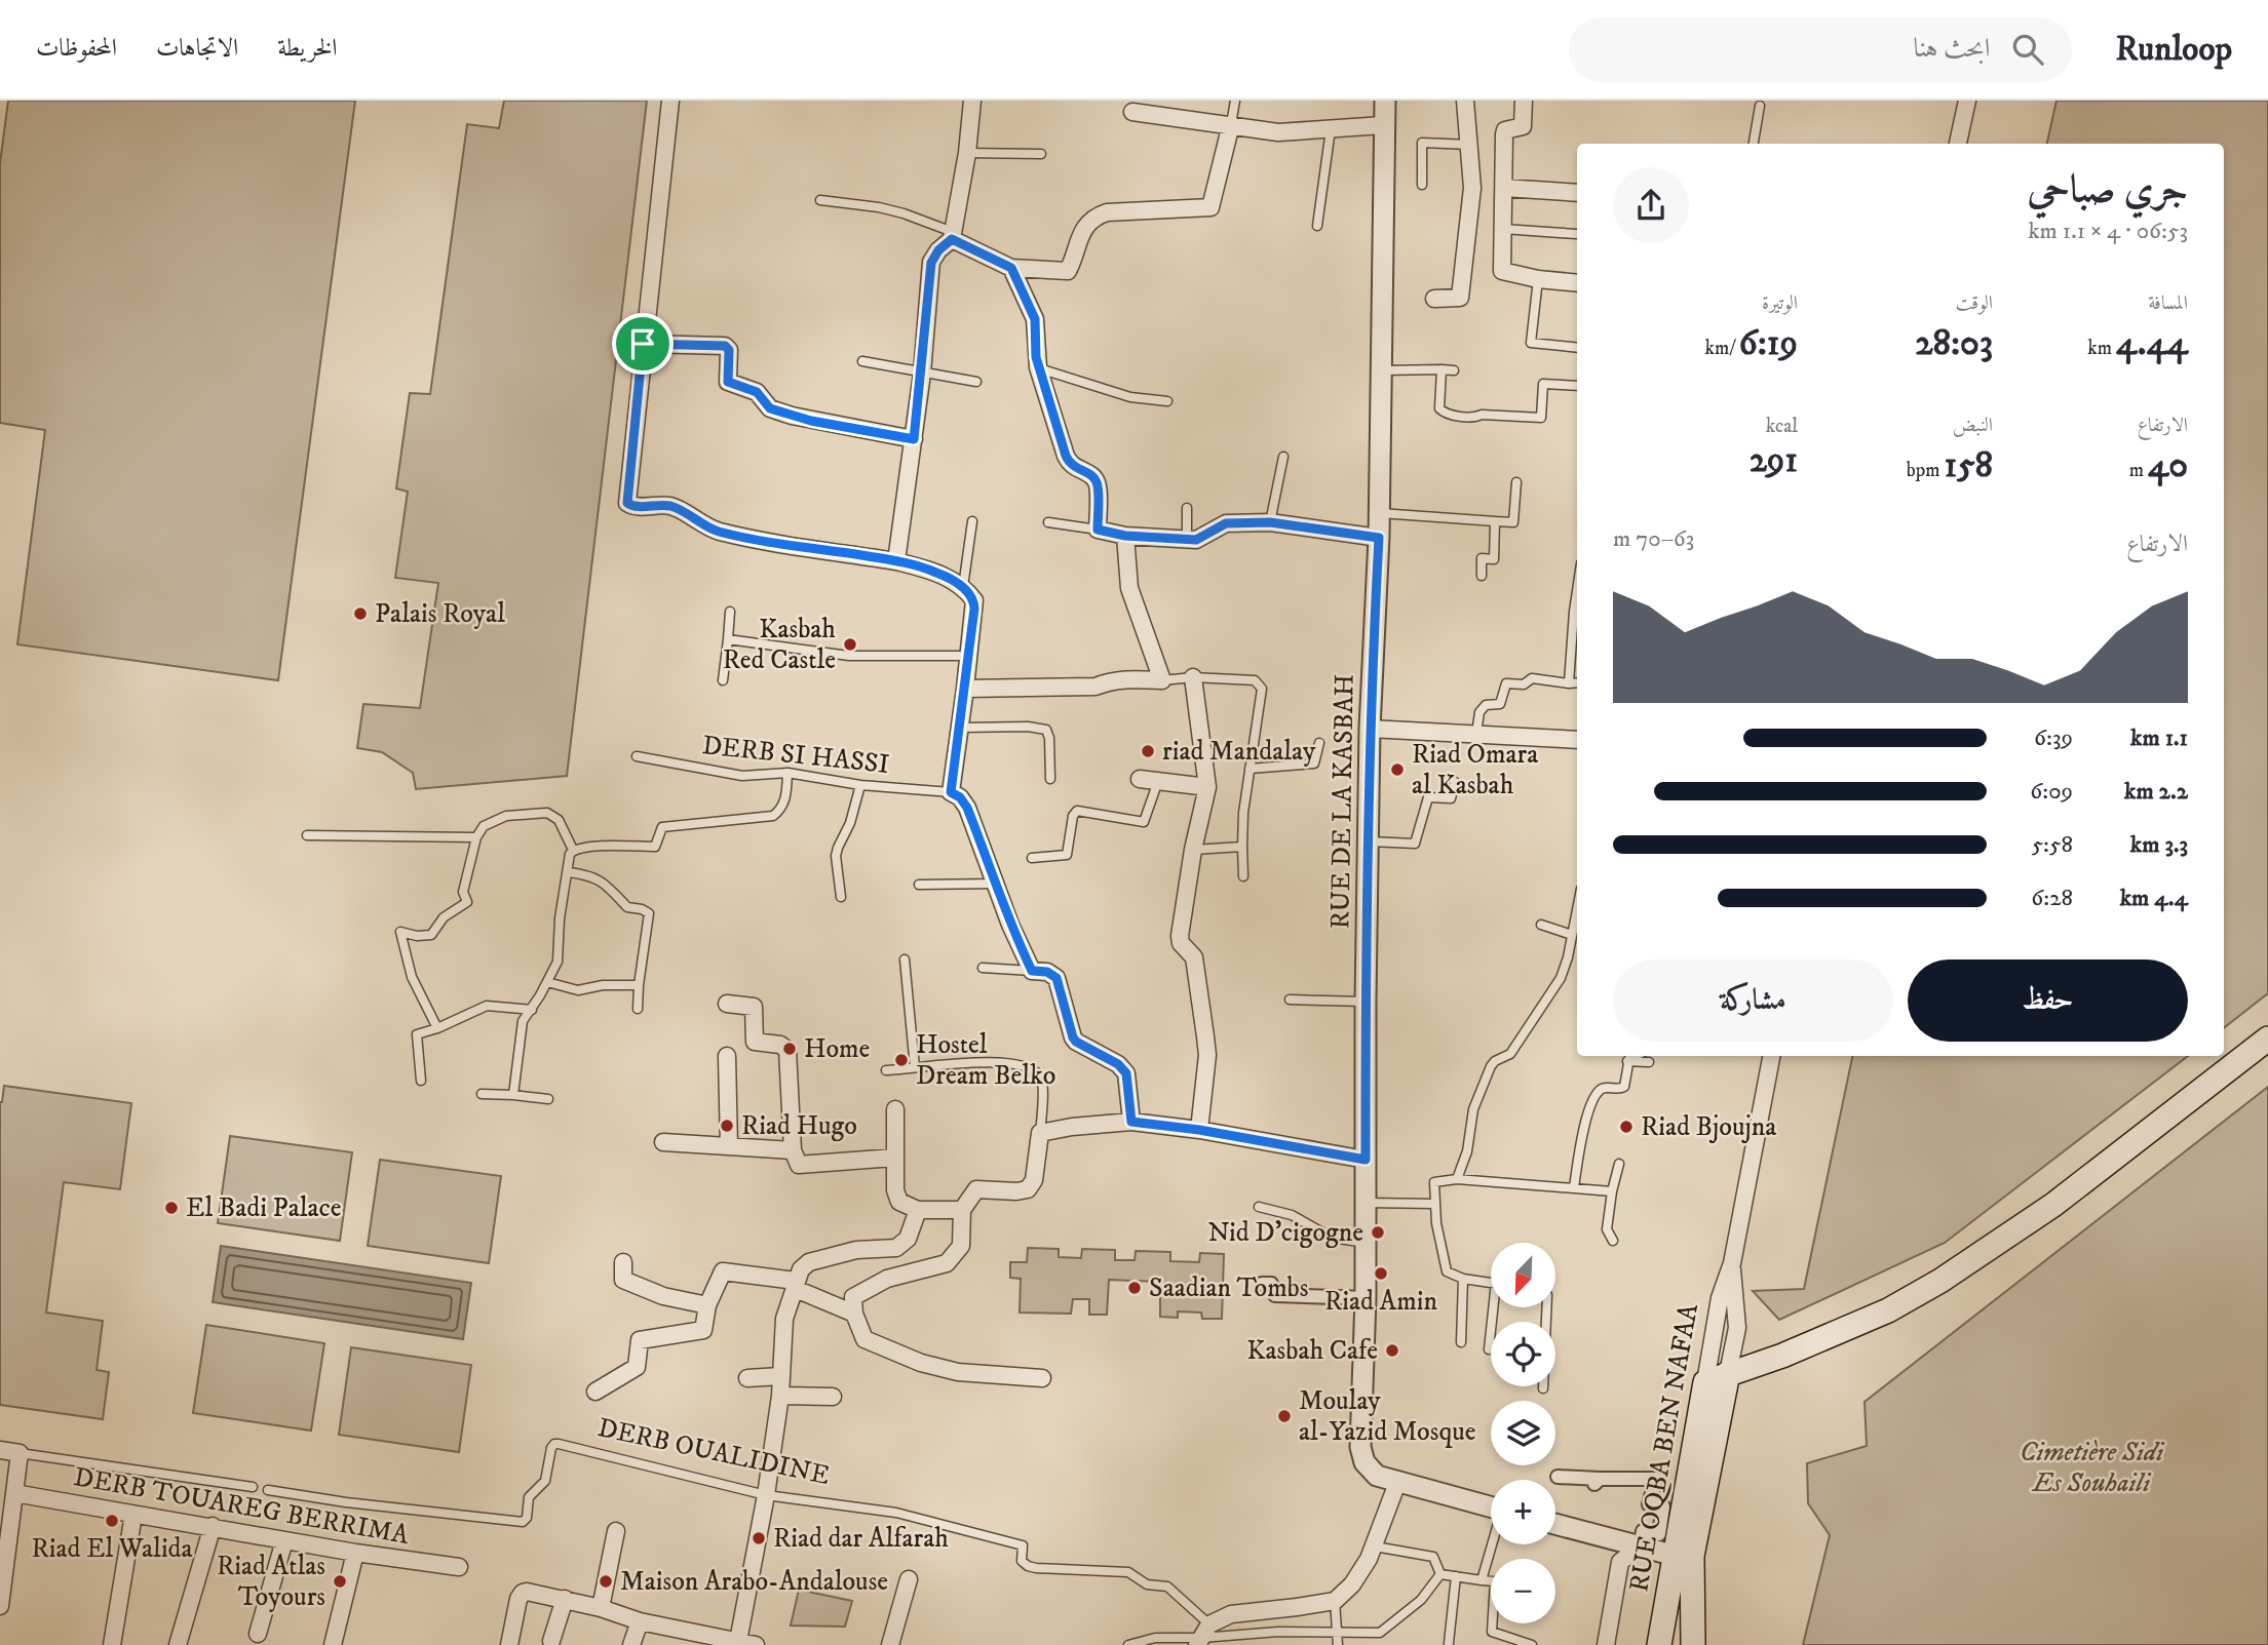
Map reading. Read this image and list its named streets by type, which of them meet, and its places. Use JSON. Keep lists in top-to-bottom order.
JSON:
{
  "streets": {
    "main road": ["RUE OQBA BEN NAFAA"],
    "street": ["RUE DE LA KASBAH", "DERB OUALIDINE", "DERB TOUAREG BERRIMA"],
    "lane": ["DERB SI HASSI"]
  },
  "parks": ["Cimetière Sidi Es Souhaili"],
  "places": [
    "Palais Royal",
    "Kasbah Red Castle",
    "riad Mandalay",
    "Riad Omara al Kasbah",
    "Home",
    "Hostel Dream Belko",
    "Riad Hugo",
    "Riad Bjoujna",
    "El Badi Palace",
    "Nid D'cigogne",
    "Riad Amin",
    "Saadian Tombs",
    "Kasbah Cafe",
    "Moulay al-Yazid Mosque",
    "Riad El Walida",
    "Riad dar Alfarah",
    "Riad Atlas Toyours",
    "Maison Arabo-Andalouse"
  ],
  "north": "bottom left",
  "page": {
    "header": "Runloop",
    "search": "ابحث هنا",
    "nav": ["الخريطة", "الاتجاهات", "المحفوظات"],
    "heading": ["جري صباحي", "06:53 · 4 × 1.1 km"],
    "stats": [
      ["المسافة", "4.44 km"],
      ["الوقت", "28:03"],
      ["الوتيرة", "6:19 /km"],
      ["الارتفاع", "40 m"],
      ["النبض", "158 bpm"],
      ["kcal", "291"]
    ],
    "chart": ["الارتفاع", "63–70 m"],
    "list": [
      {
        "name": "1.1 km",
        "note": "6:39"
      },
      {
        "name": "2.2 km",
        "note": "6:09"
      },
      {
        "name": "3.3 km",
        "note": "5:58"
      },
      {
        "name": "4.4 km",
        "note": "6:28"
      }
    ],
    "buttons": ["حفظ", "مشاركة"],
    "map_buttons": ["+", "−"]
  }
}
